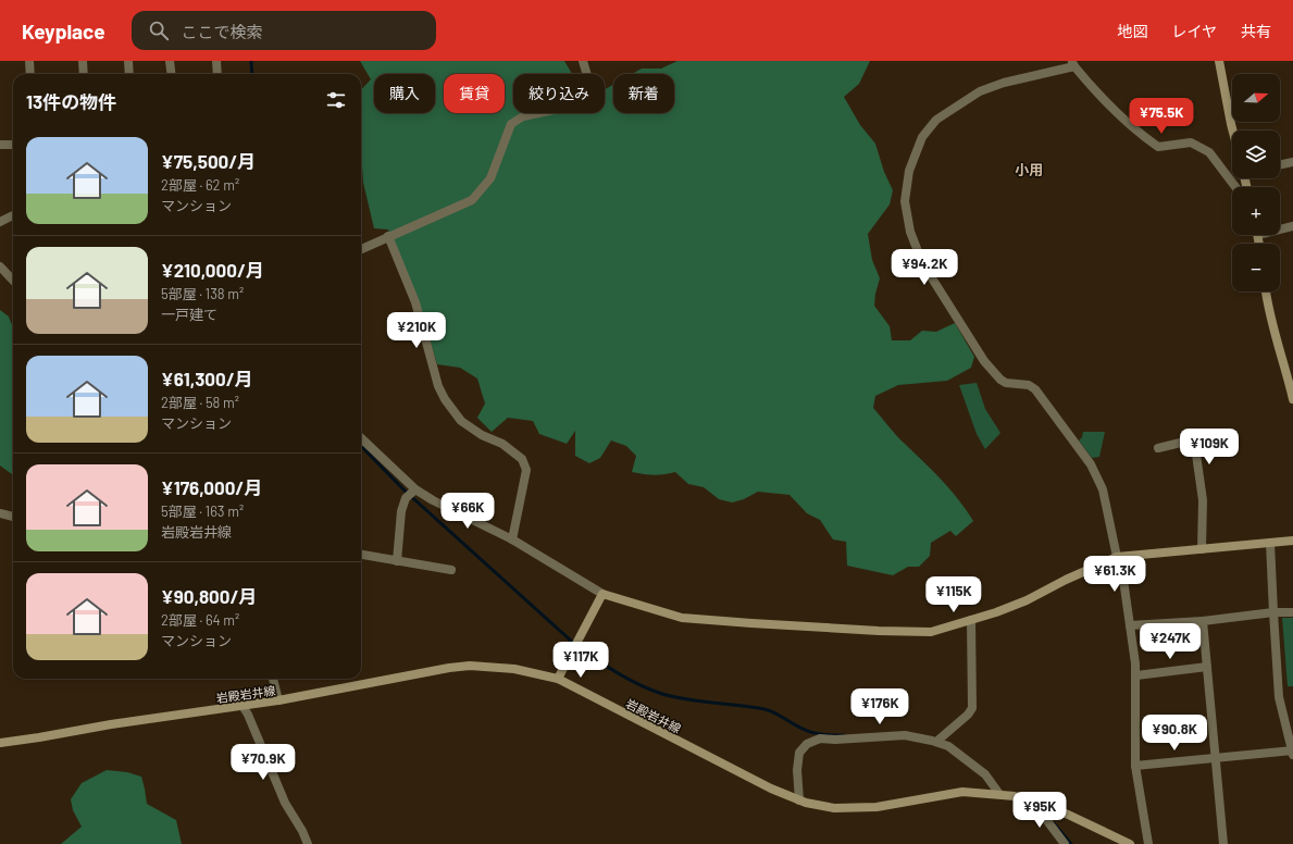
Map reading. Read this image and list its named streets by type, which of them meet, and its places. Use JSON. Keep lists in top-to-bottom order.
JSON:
{
  "streets": {
    "main road": ["岩殿岩井線"]
  },
  "districts": ["小用"],
  "north": "right",
  "page": {
    "header": "Keyplace",
    "search": "ここで検索",
    "nav": ["地図", "レイヤ", "共有"],
    "map_buttons": ["+", "−"],
    "chip": [
      "購入",
      "賃貸",
      "絞り込み",
      "新着"
    ],
    "heading": "13件の物件",
    "price": [
      "¥75.5K",
      "¥94.2K",
      "¥210K",
      "¥109K",
      "¥66K",
      "¥61.3K",
      "¥115K",
      "¥247K",
      "¥117K",
      "¥176K",
      "¥90.8K",
      "¥70.9K",
      "¥95K"
    ],
    "list": [
      {
        "name": "¥75,500/月",
        "note": "2部屋 · 62 m² · マンション"
      },
      {
        "name": "¥210,000/月",
        "note": "5部屋 · 138 m² · 一戸建て"
      },
      {
        "name": "¥61,300/月",
        "note": "2部屋 · 58 m² · マンション"
      },
      {
        "name": "¥176,000/月",
        "note": "5部屋 · 163 m² · 岩殿岩井線"
      },
      {
        "name": "¥90,800/月",
        "note": "2部屋 · 64 m² · マンション"
      }
    ]
  }
}
